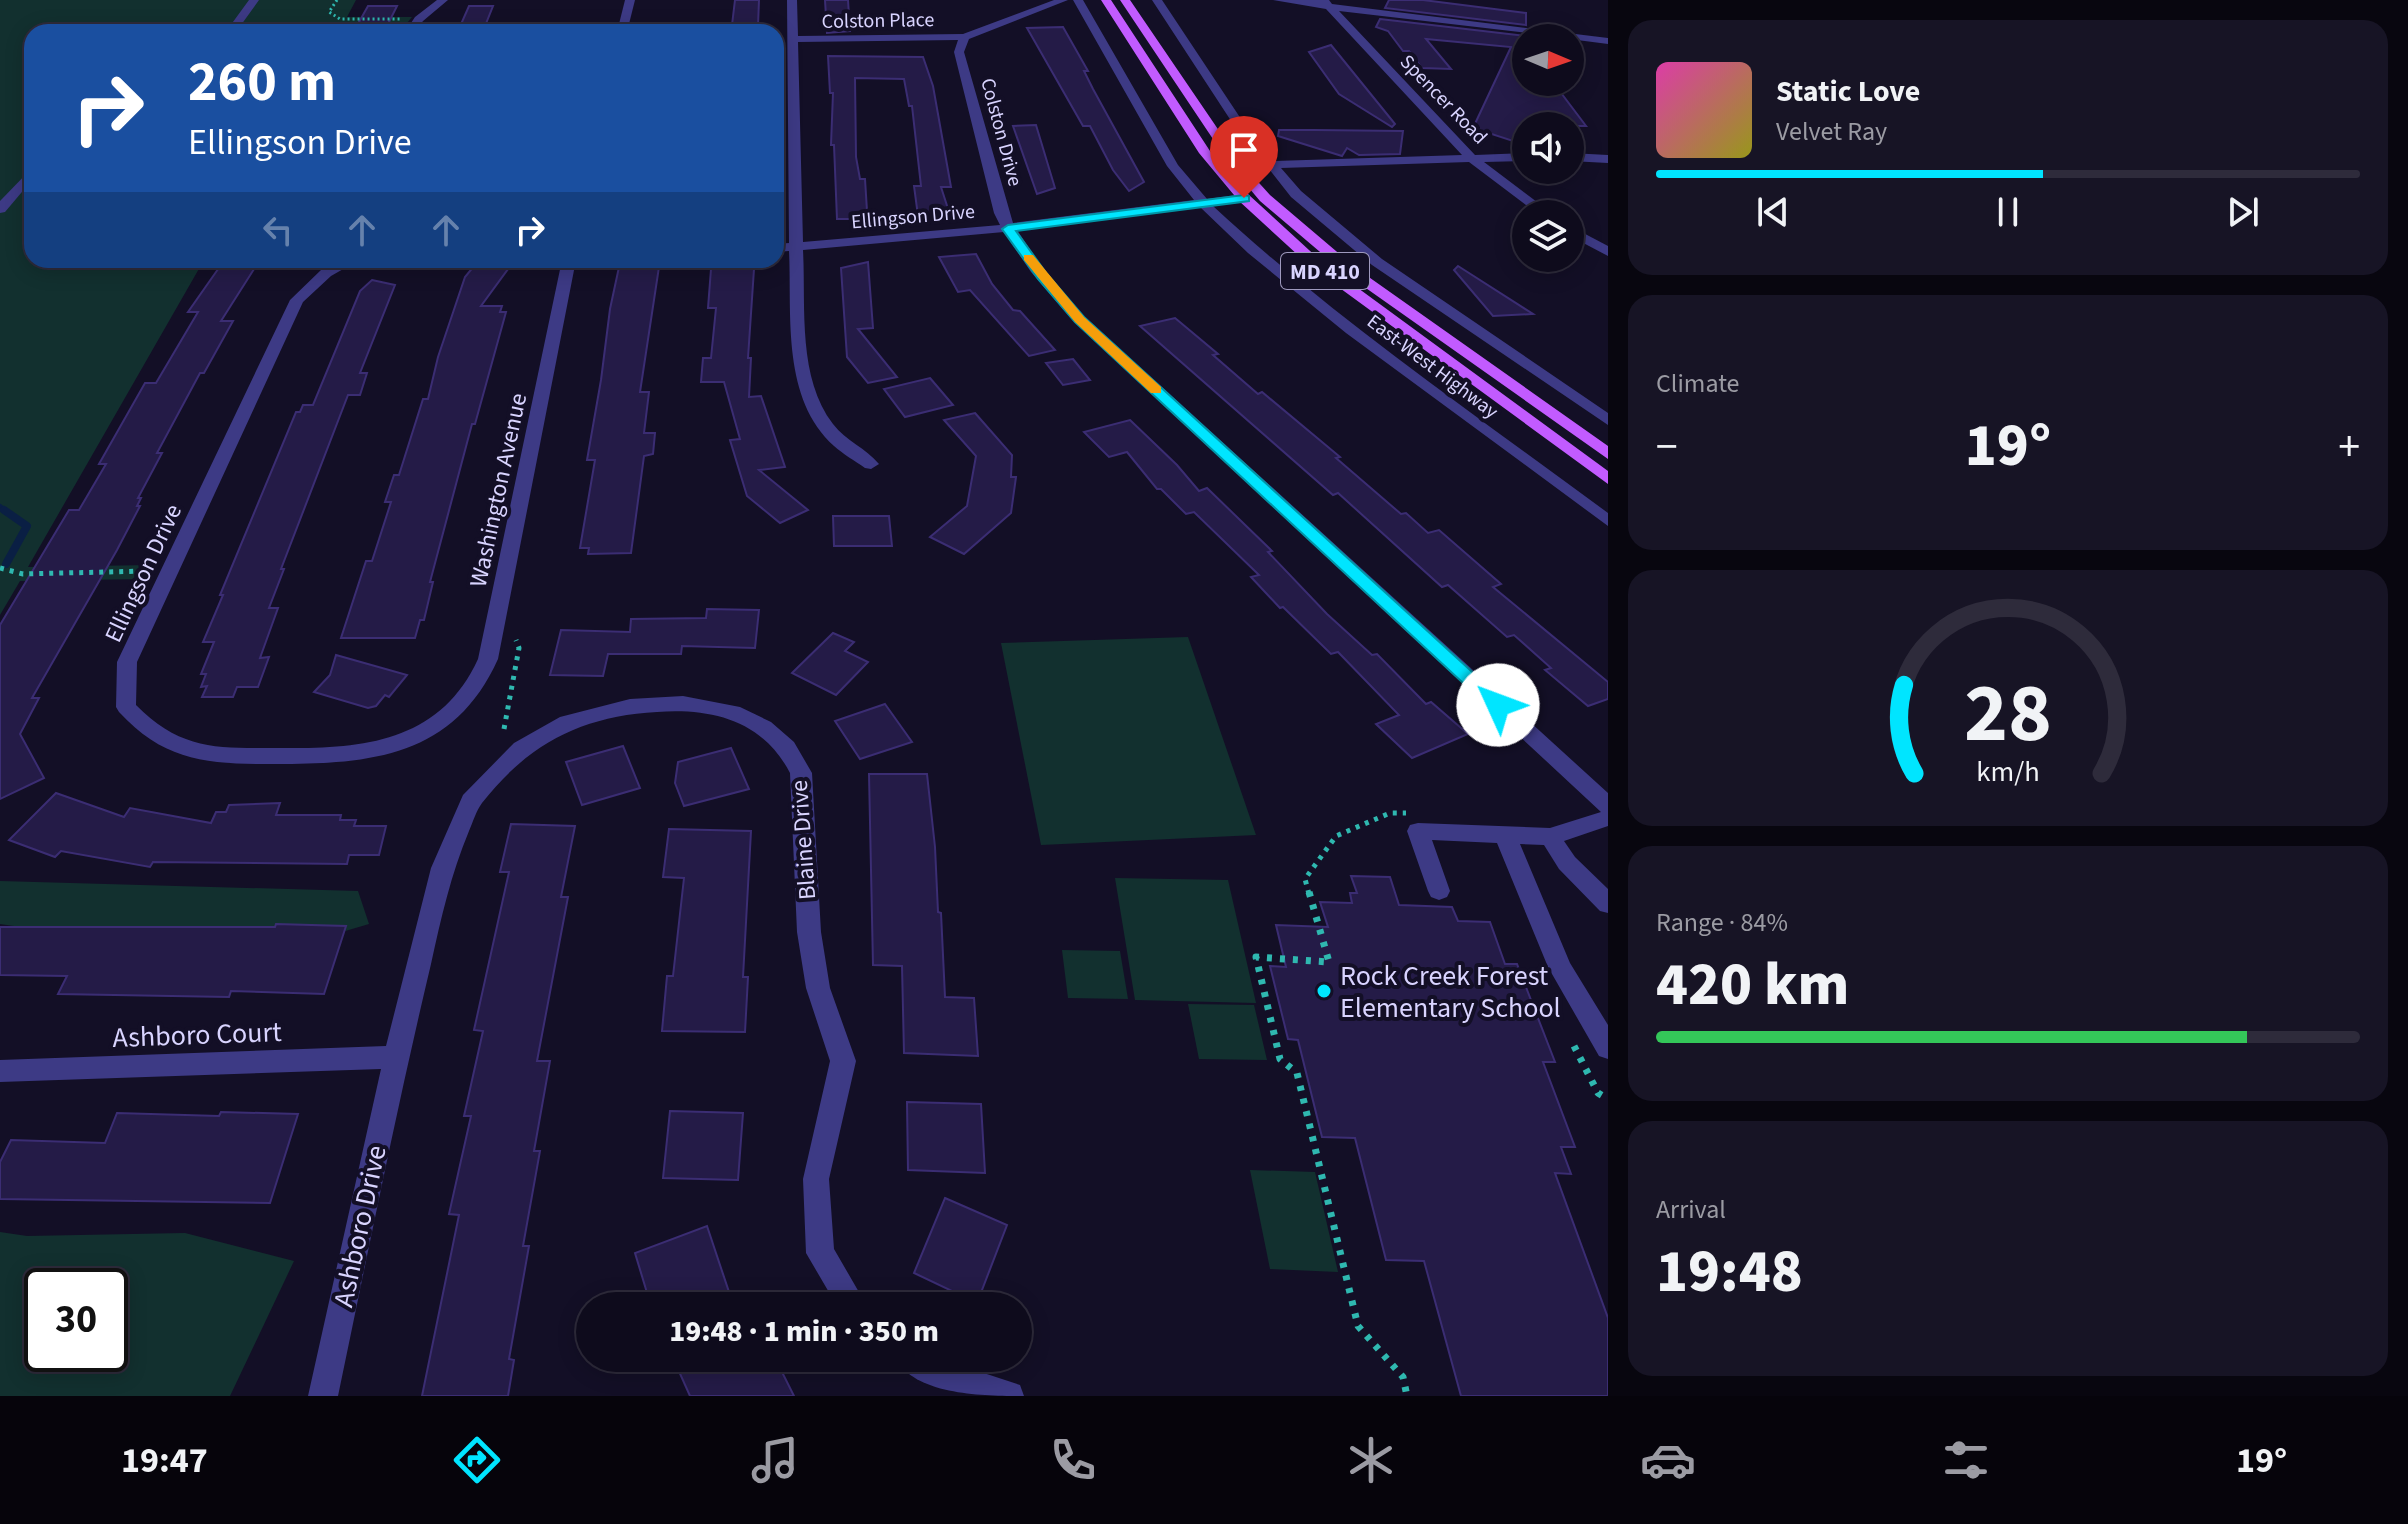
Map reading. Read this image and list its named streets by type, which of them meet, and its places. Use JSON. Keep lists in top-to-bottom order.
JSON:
{
  "streets": {
    "main road": ["MD 410", "East-West Highway"],
    "street": [
      "Colston Place",
      "Spencer Road",
      "Colston Drive",
      "Ellingson Drive",
      "Washington Avenue",
      "Blaine Drive",
      "Ashboro Court",
      "Ashboro Drive"
    ]
  },
  "crossings": [
    ["Colston Place", "Colston Drive"],
    ["Colston Drive", "Ellingson Drive"],
    ["Ellingson Drive", "East-West Highway"],
    ["Ellingson Drive", "Washington Avenue"],
    ["Blaine Drive", "Ashboro Court"],
    ["Blaine Drive", "Ashboro Drive"],
    ["Ashboro Court", "Ashboro Drive"]
  ],
  "places": ["Rock Creek Forest Elementary School"],
  "north": "right",
  "page": {
    "turn": ["260 m", "Ellingson Drive"],
    "song": ["Static Love", "Velvet Ray"],
    "tile": [
      "Climate",
      ["Range · 84%", "420 km"],
      ["Arrival", "19:48"]
    ],
    "heat": ["−", "19°", "+"],
    "limit": "30",
    "trip": "19:48 · 1 min · 350 m",
    "tabs": ["19:47", "19°"],
    "gauge": ["28", "km/h"]
  }
}
